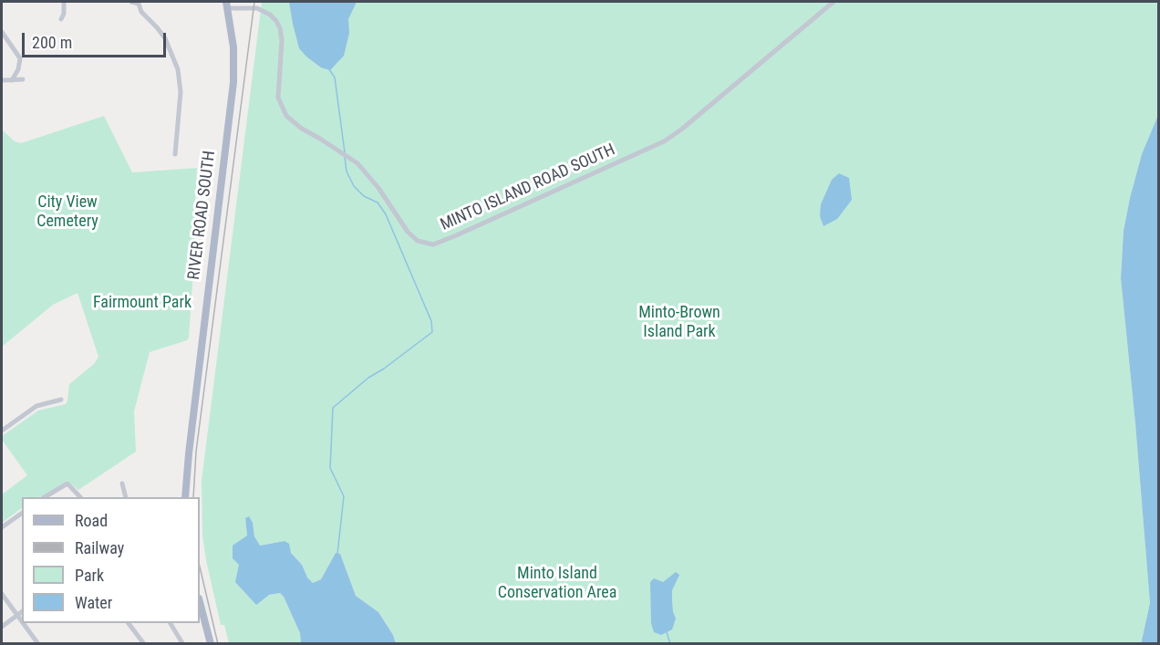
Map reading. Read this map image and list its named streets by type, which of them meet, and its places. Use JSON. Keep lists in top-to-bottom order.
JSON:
{
  "streets": {
    "main road": ["RIVER ROAD SOUTH"],
    "street": ["MINTO ISLAND ROAD SOUTH"]
  },
  "crossings": [
    ["MINTO ISLAND ROAD SOUTH", "RIVER ROAD SOUTH"]
  ],
  "parks": [
    "City View Cemetery",
    "Fairmount Park",
    "Minto-Brown Island Park",
    "Minto Island Conservation Area"
  ],
  "legend": [
    "Road",
    "Railway",
    "Park",
    "Water"
  ],
  "scale_bar": "200 m"
}
